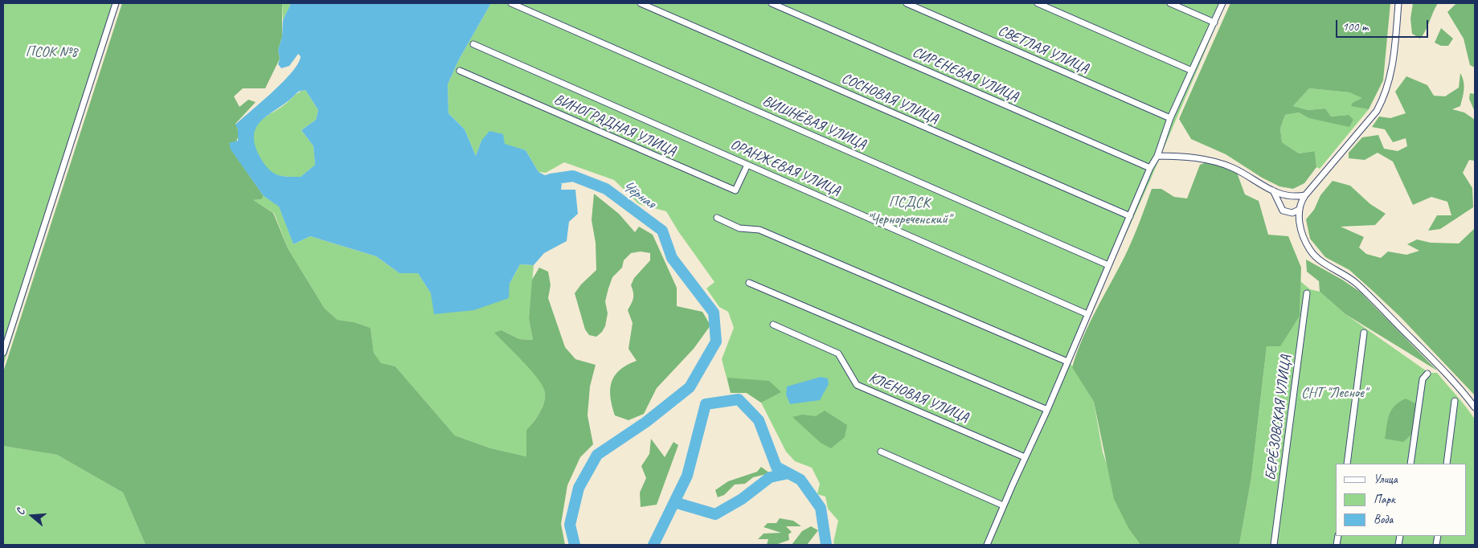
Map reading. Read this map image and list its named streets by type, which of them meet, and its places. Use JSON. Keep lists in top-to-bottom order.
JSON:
{
  "streets": {
    "street": [
      "СВЕТЛАЯ УЛИЦА",
      "СИРЕНЕВАЯ УЛИЦА",
      "СОСНОВАЯ УЛИЦА",
      "ВИШНЁВАЯ УЛИЦА",
      "ВИНОГРАДНАЯ УЛИЦА",
      "ОРАНЖЕВАЯ УЛИЦА",
      "КЛЕНОВАЯ УЛИЦА",
      "БЕРЁЗОВСКАЯ УЛИЦА"
    ]
  },
  "crossings": [
    ["ВИНОГРАДНАЯ УЛИЦА", "ОРАНЖЕВАЯ УЛИЦА"]
  ],
  "water": ["Чёрная"],
  "parks": ["ПСОК №8", "ПСДСК \"Чернореченский\"", "СНТ \"Лесное\""],
  "legend": ["Улица", "Парк", "Вода"],
  "scale_bar": "100 m",
  "north": "left"
}
